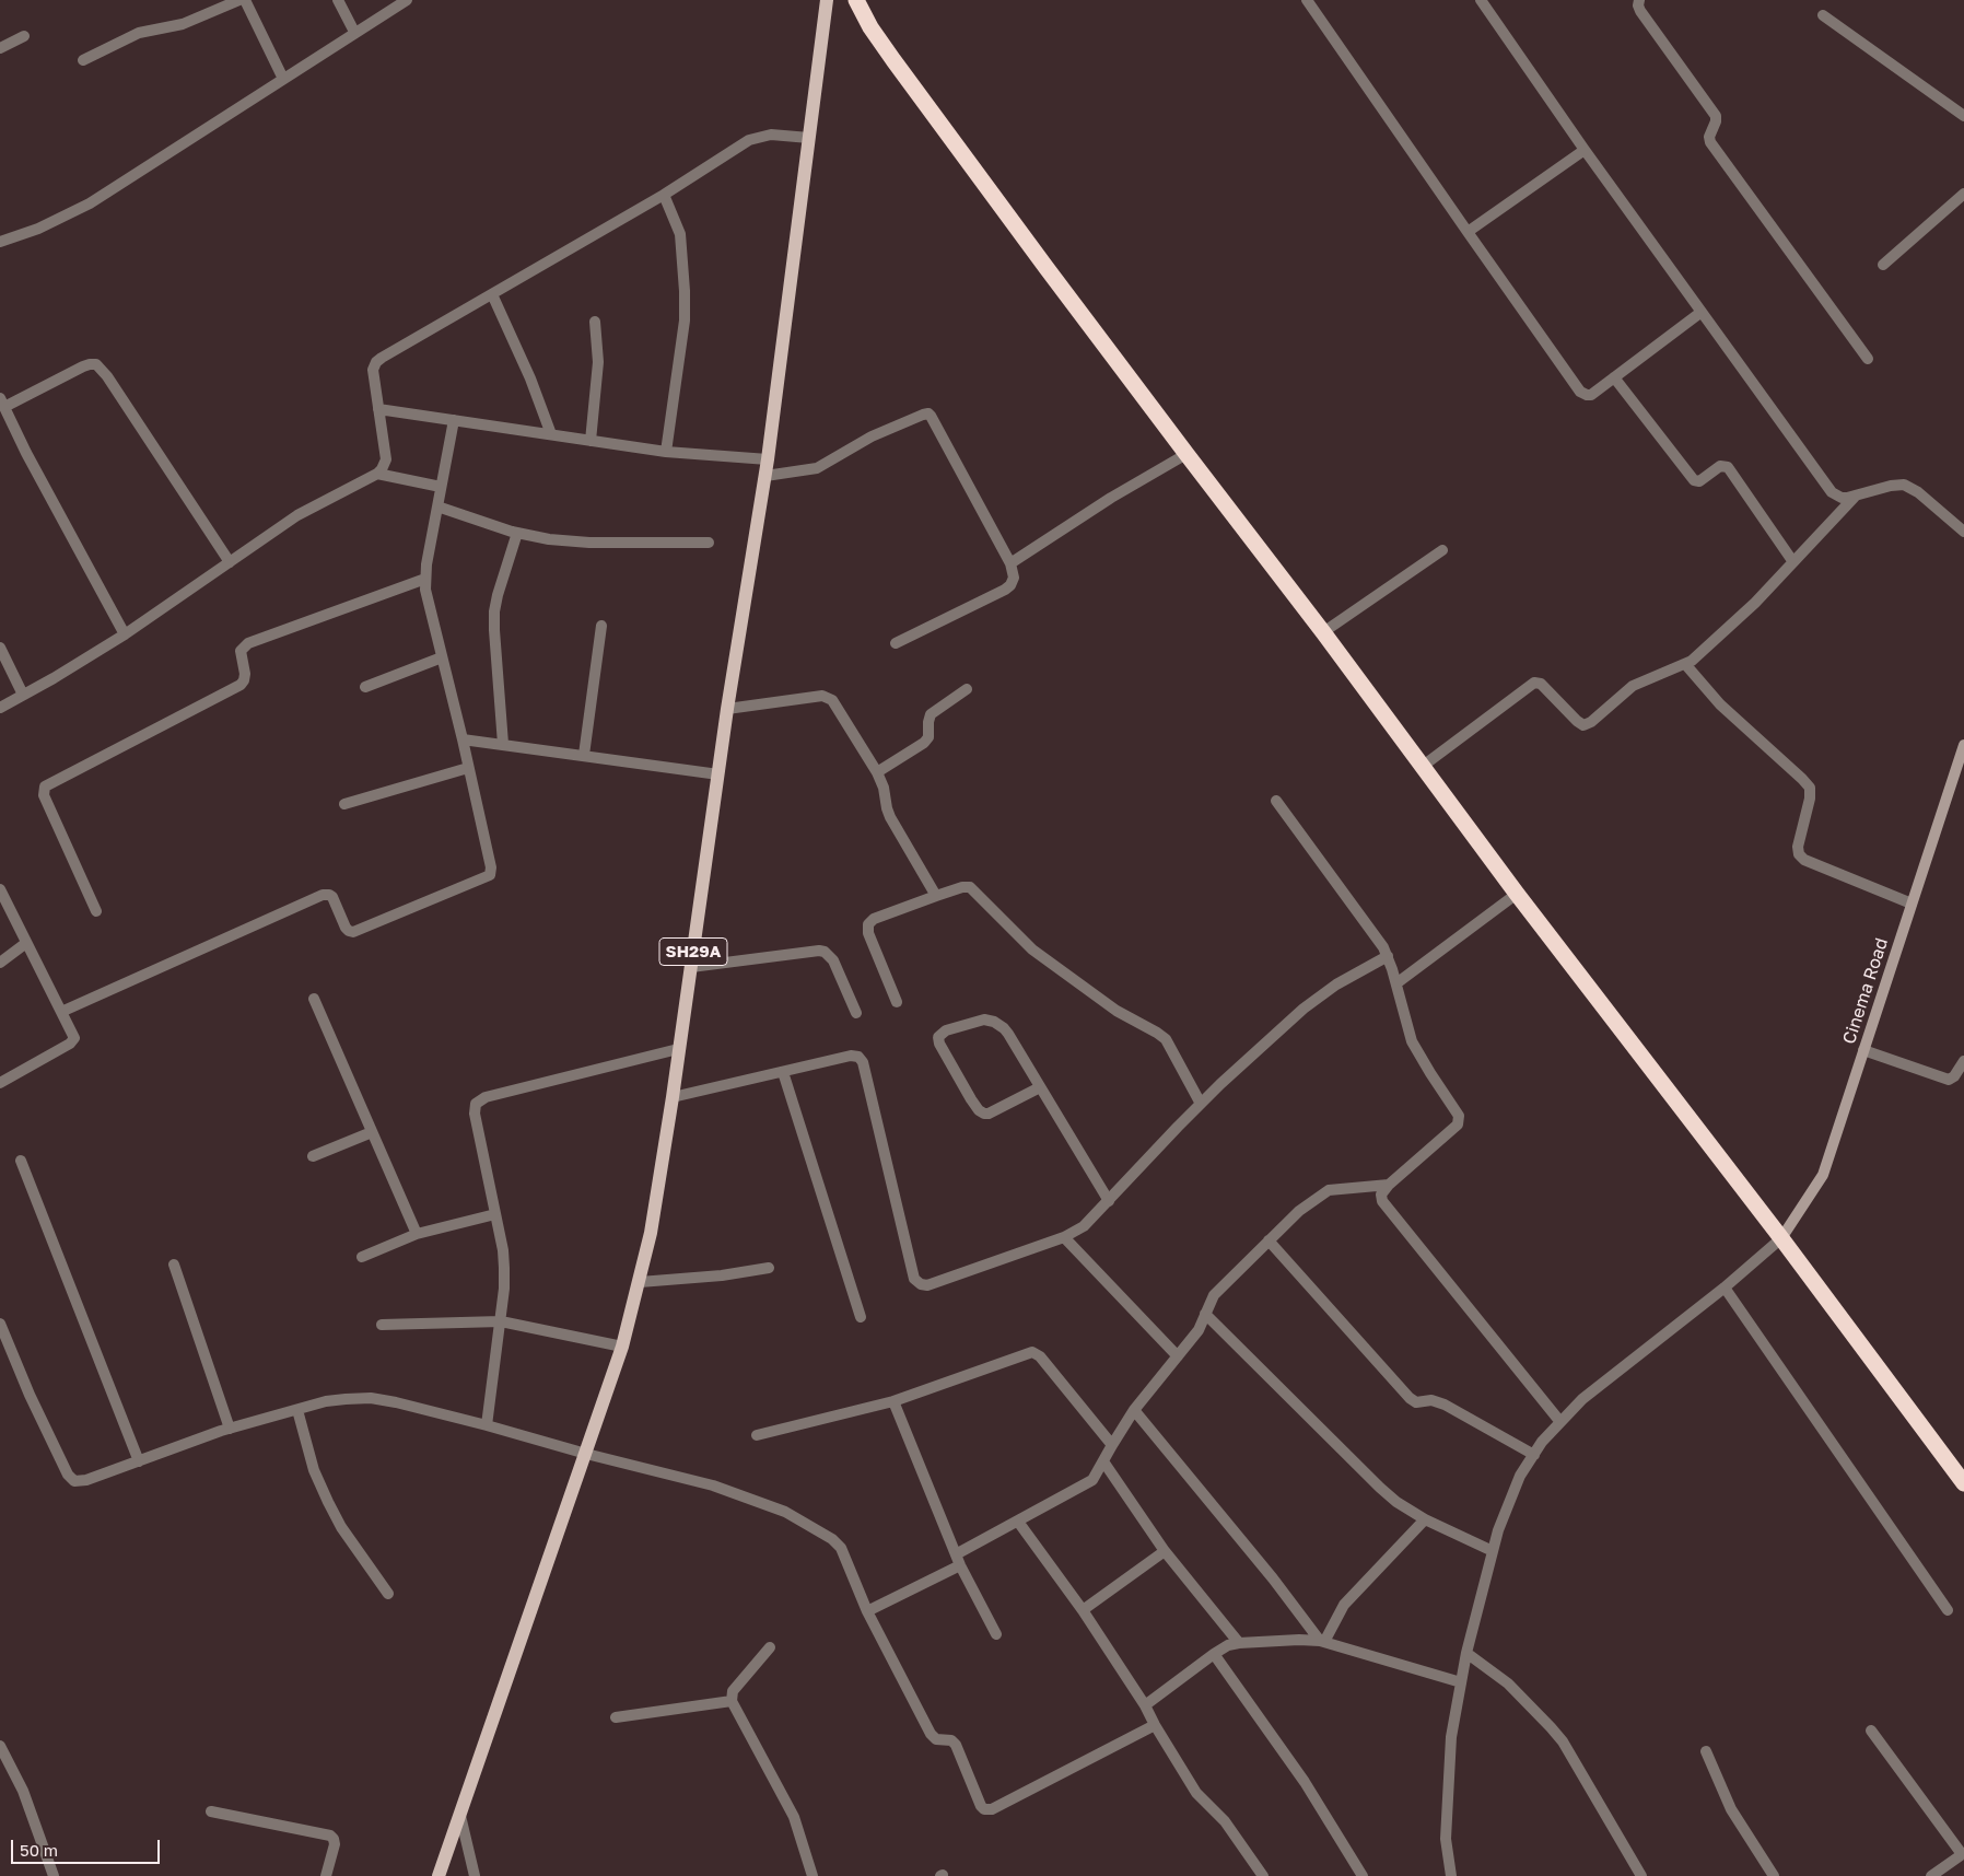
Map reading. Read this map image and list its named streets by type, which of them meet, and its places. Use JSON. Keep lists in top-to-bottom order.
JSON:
{
  "streets": {
    "main road": ["SH29A"],
    "street": ["Cinema Road"]
  },
  "scale_bar": "50 m"
}
